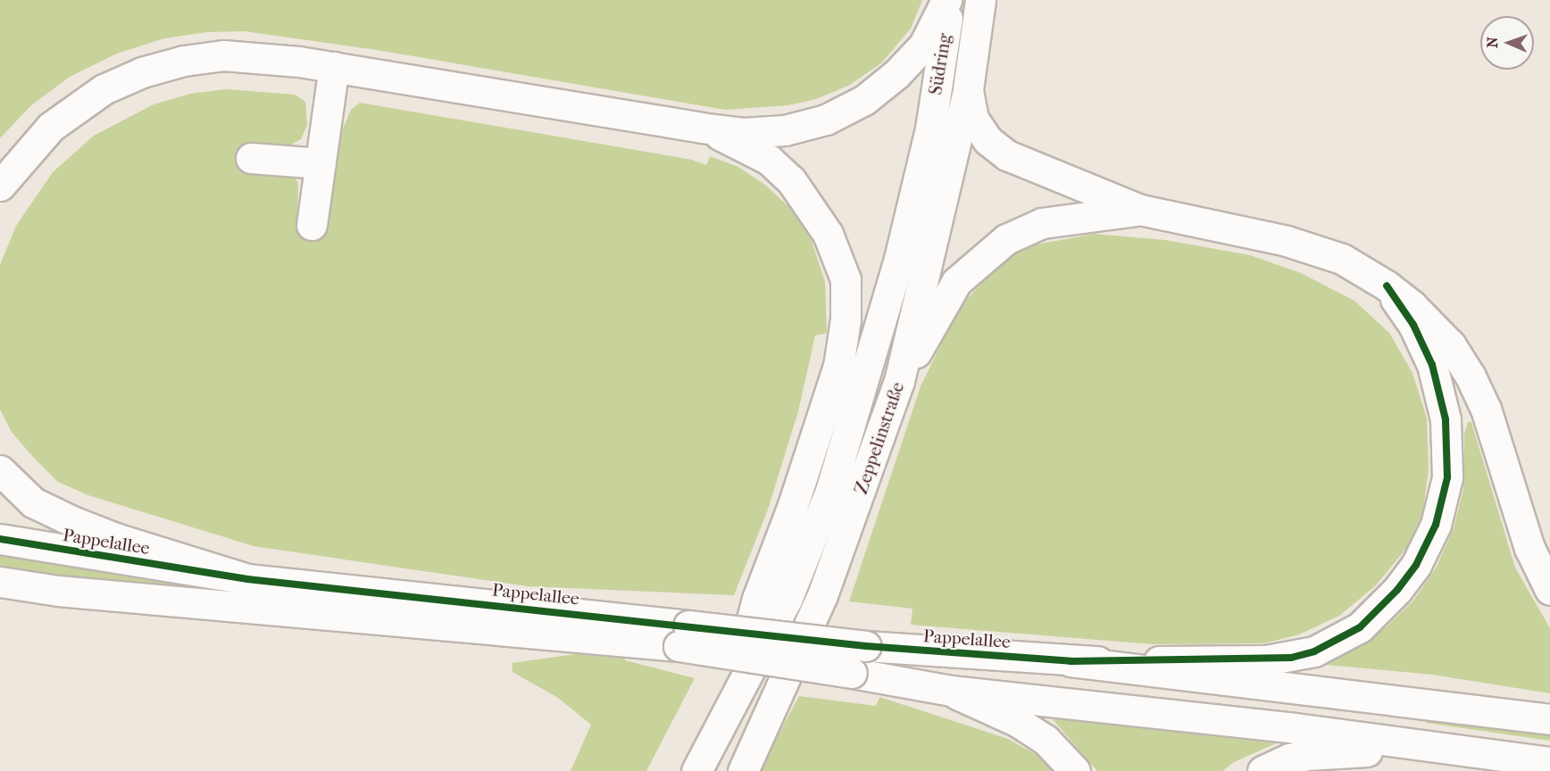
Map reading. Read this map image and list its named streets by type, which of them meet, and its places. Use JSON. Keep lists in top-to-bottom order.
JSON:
{
  "streets": {
    "main road": ["Südring", "Zeppelinstraße", "Pappelallee"]
  },
  "crossings": [
    ["Südring", "Zeppelinstraße"]
  ],
  "north": "left"
}
